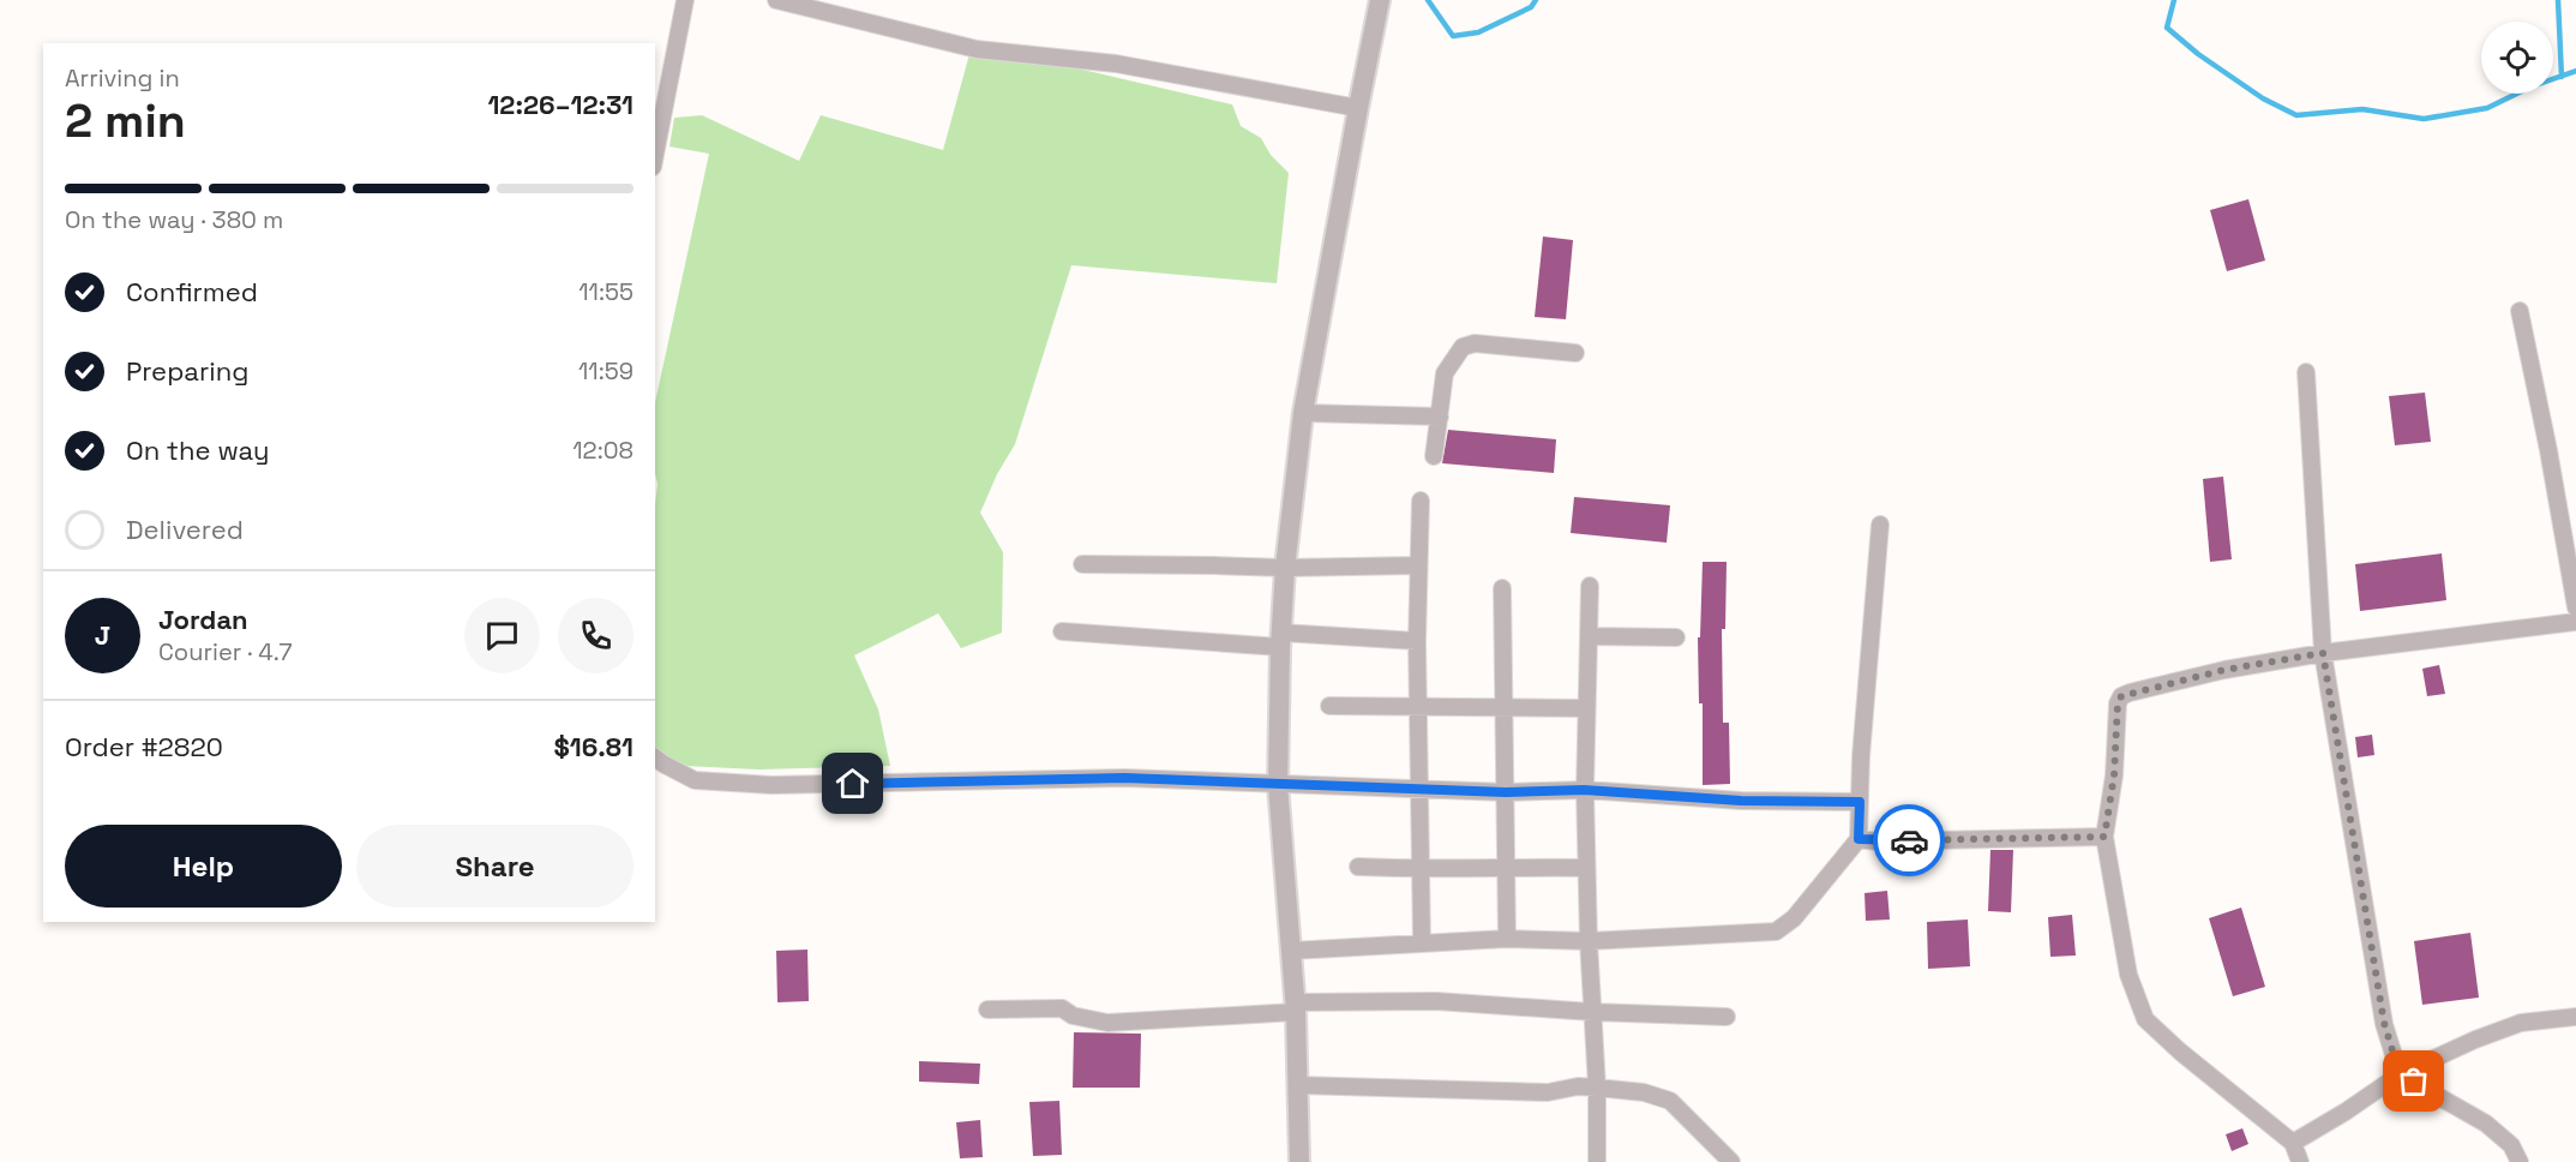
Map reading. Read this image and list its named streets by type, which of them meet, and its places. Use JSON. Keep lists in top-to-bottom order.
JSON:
{
  "page": {
    "heading": ["2 min", "Arriving in", "12:26–12:31"],
    "panel": [
      "Jordan",
      "Courier · 4.7",
      "Order #2820",
      "$16.81"
    ],
    "bar": "On the way · 380 m",
    "list": [
      ["Confirmed", "11:55"],
      ["Preparing", "11:59"],
      ["On the way", "12:08"],
      "Delivered"
    ],
    "round": "J",
    "buttons": ["Help", "Share"]
  }
}
